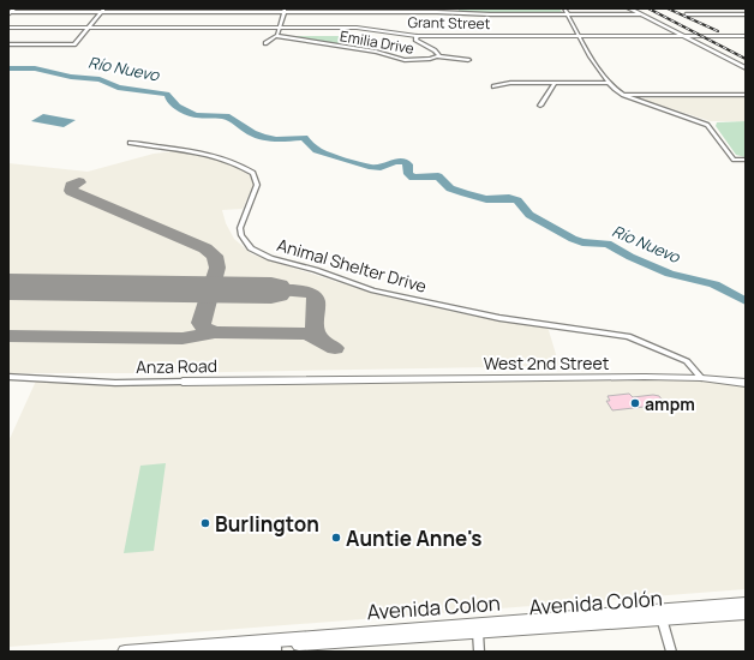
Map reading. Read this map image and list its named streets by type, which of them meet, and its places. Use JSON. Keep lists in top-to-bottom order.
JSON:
{
  "streets": {
    "main road": ["Avenida Colón", "Avenida Colon"],
    "street": [
      "Grant Street",
      "Emilia Drive",
      "Animal Shelter Drive",
      "West 2nd Street",
      "Anza Road"
    ]
  },
  "crossings": [
    ["Grant Street", "Emilia Drive"],
    ["Animal Shelter Drive", "West 2nd Street"],
    ["West 2nd Street", "Anza Road"]
  ],
  "water": ["Río Nuevo"],
  "places": ["ampm", "Burlington", "Auntie Anne's"]
}
